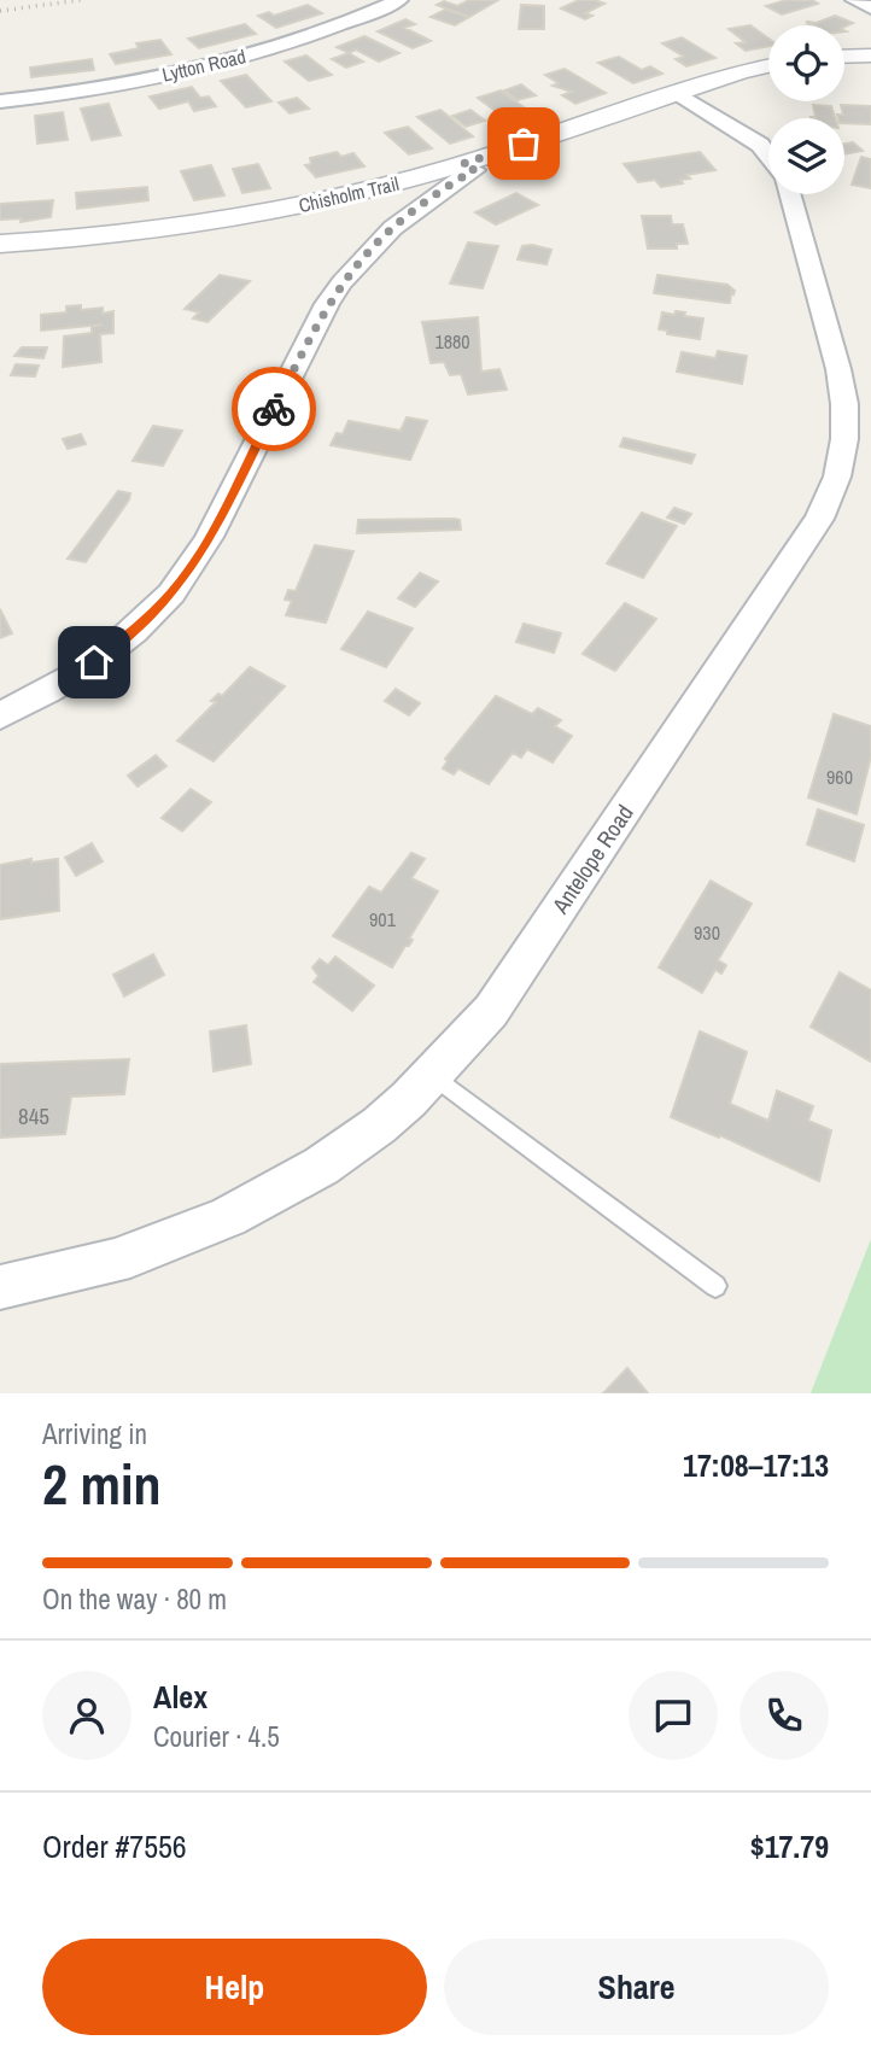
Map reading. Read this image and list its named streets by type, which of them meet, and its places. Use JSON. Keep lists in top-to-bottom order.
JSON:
{
  "streets": {
    "street": ["Lytton Road", "Chisholm Trail", "Antelope Road"]
  },
  "crossings": [
    ["Chisholm Trail", "Antelope Road"]
  ],
  "house_numbers": [
    "1880",
    "960",
    "901",
    "930",
    "845"
  ],
  "page": {
    "heading": ["2 min", "Arriving in", "17:08–17:13"],
    "panel": [
      "Alex",
      "Courier · 4.5",
      "Order #7556",
      "$17.79"
    ],
    "bar": "On the way · 80 m",
    "buttons": ["Help", "Share"]
  }
}
